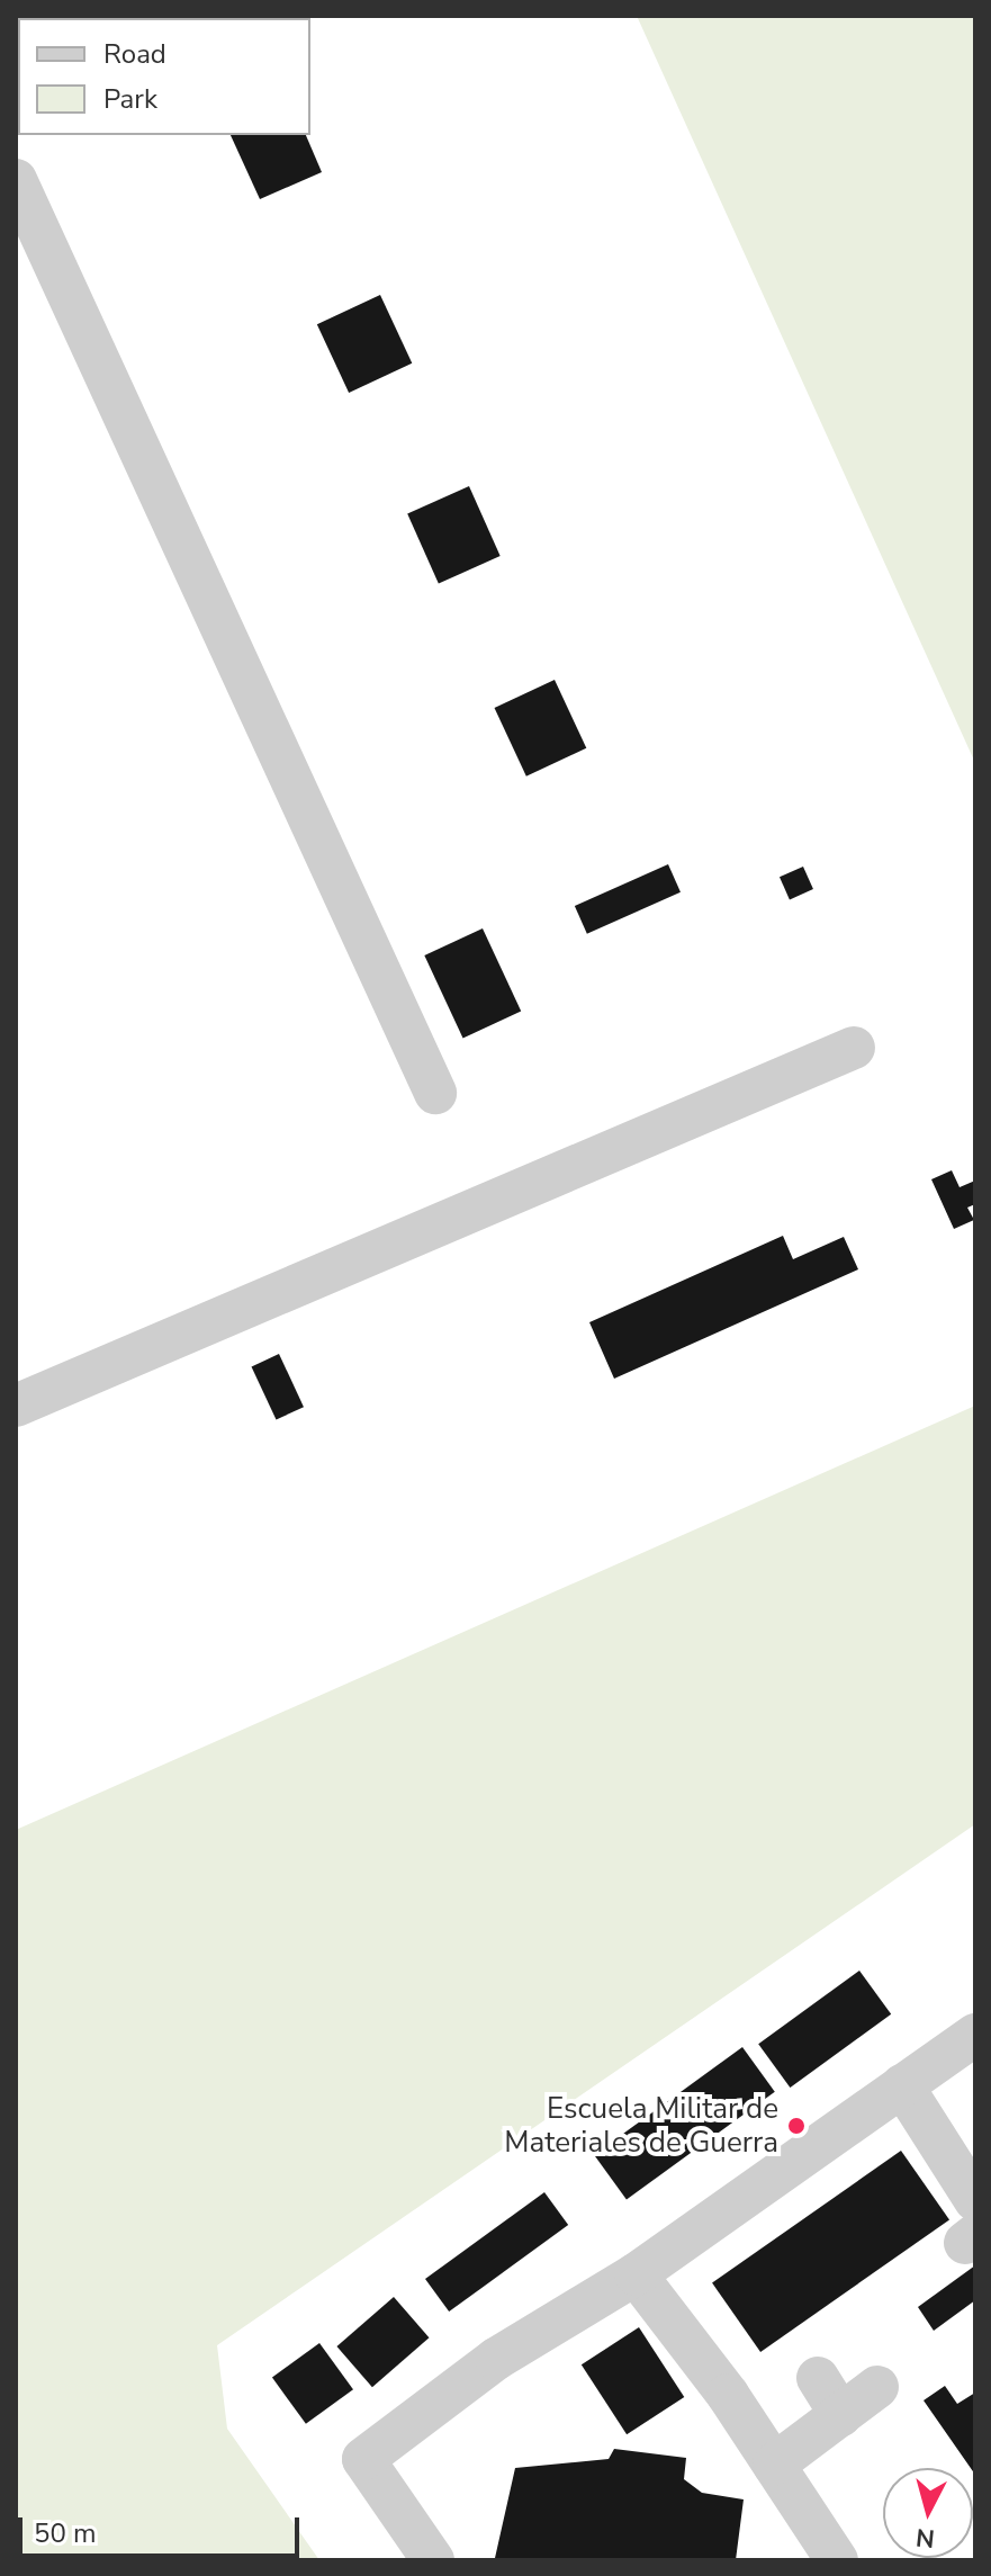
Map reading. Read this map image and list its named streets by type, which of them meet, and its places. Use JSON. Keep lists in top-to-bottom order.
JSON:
{
  "places": ["Escuela Militar de Materiales de Guerra"],
  "legend": ["Road", "Park"],
  "scale_bar": "50 m",
  "north": "bottom"
}
